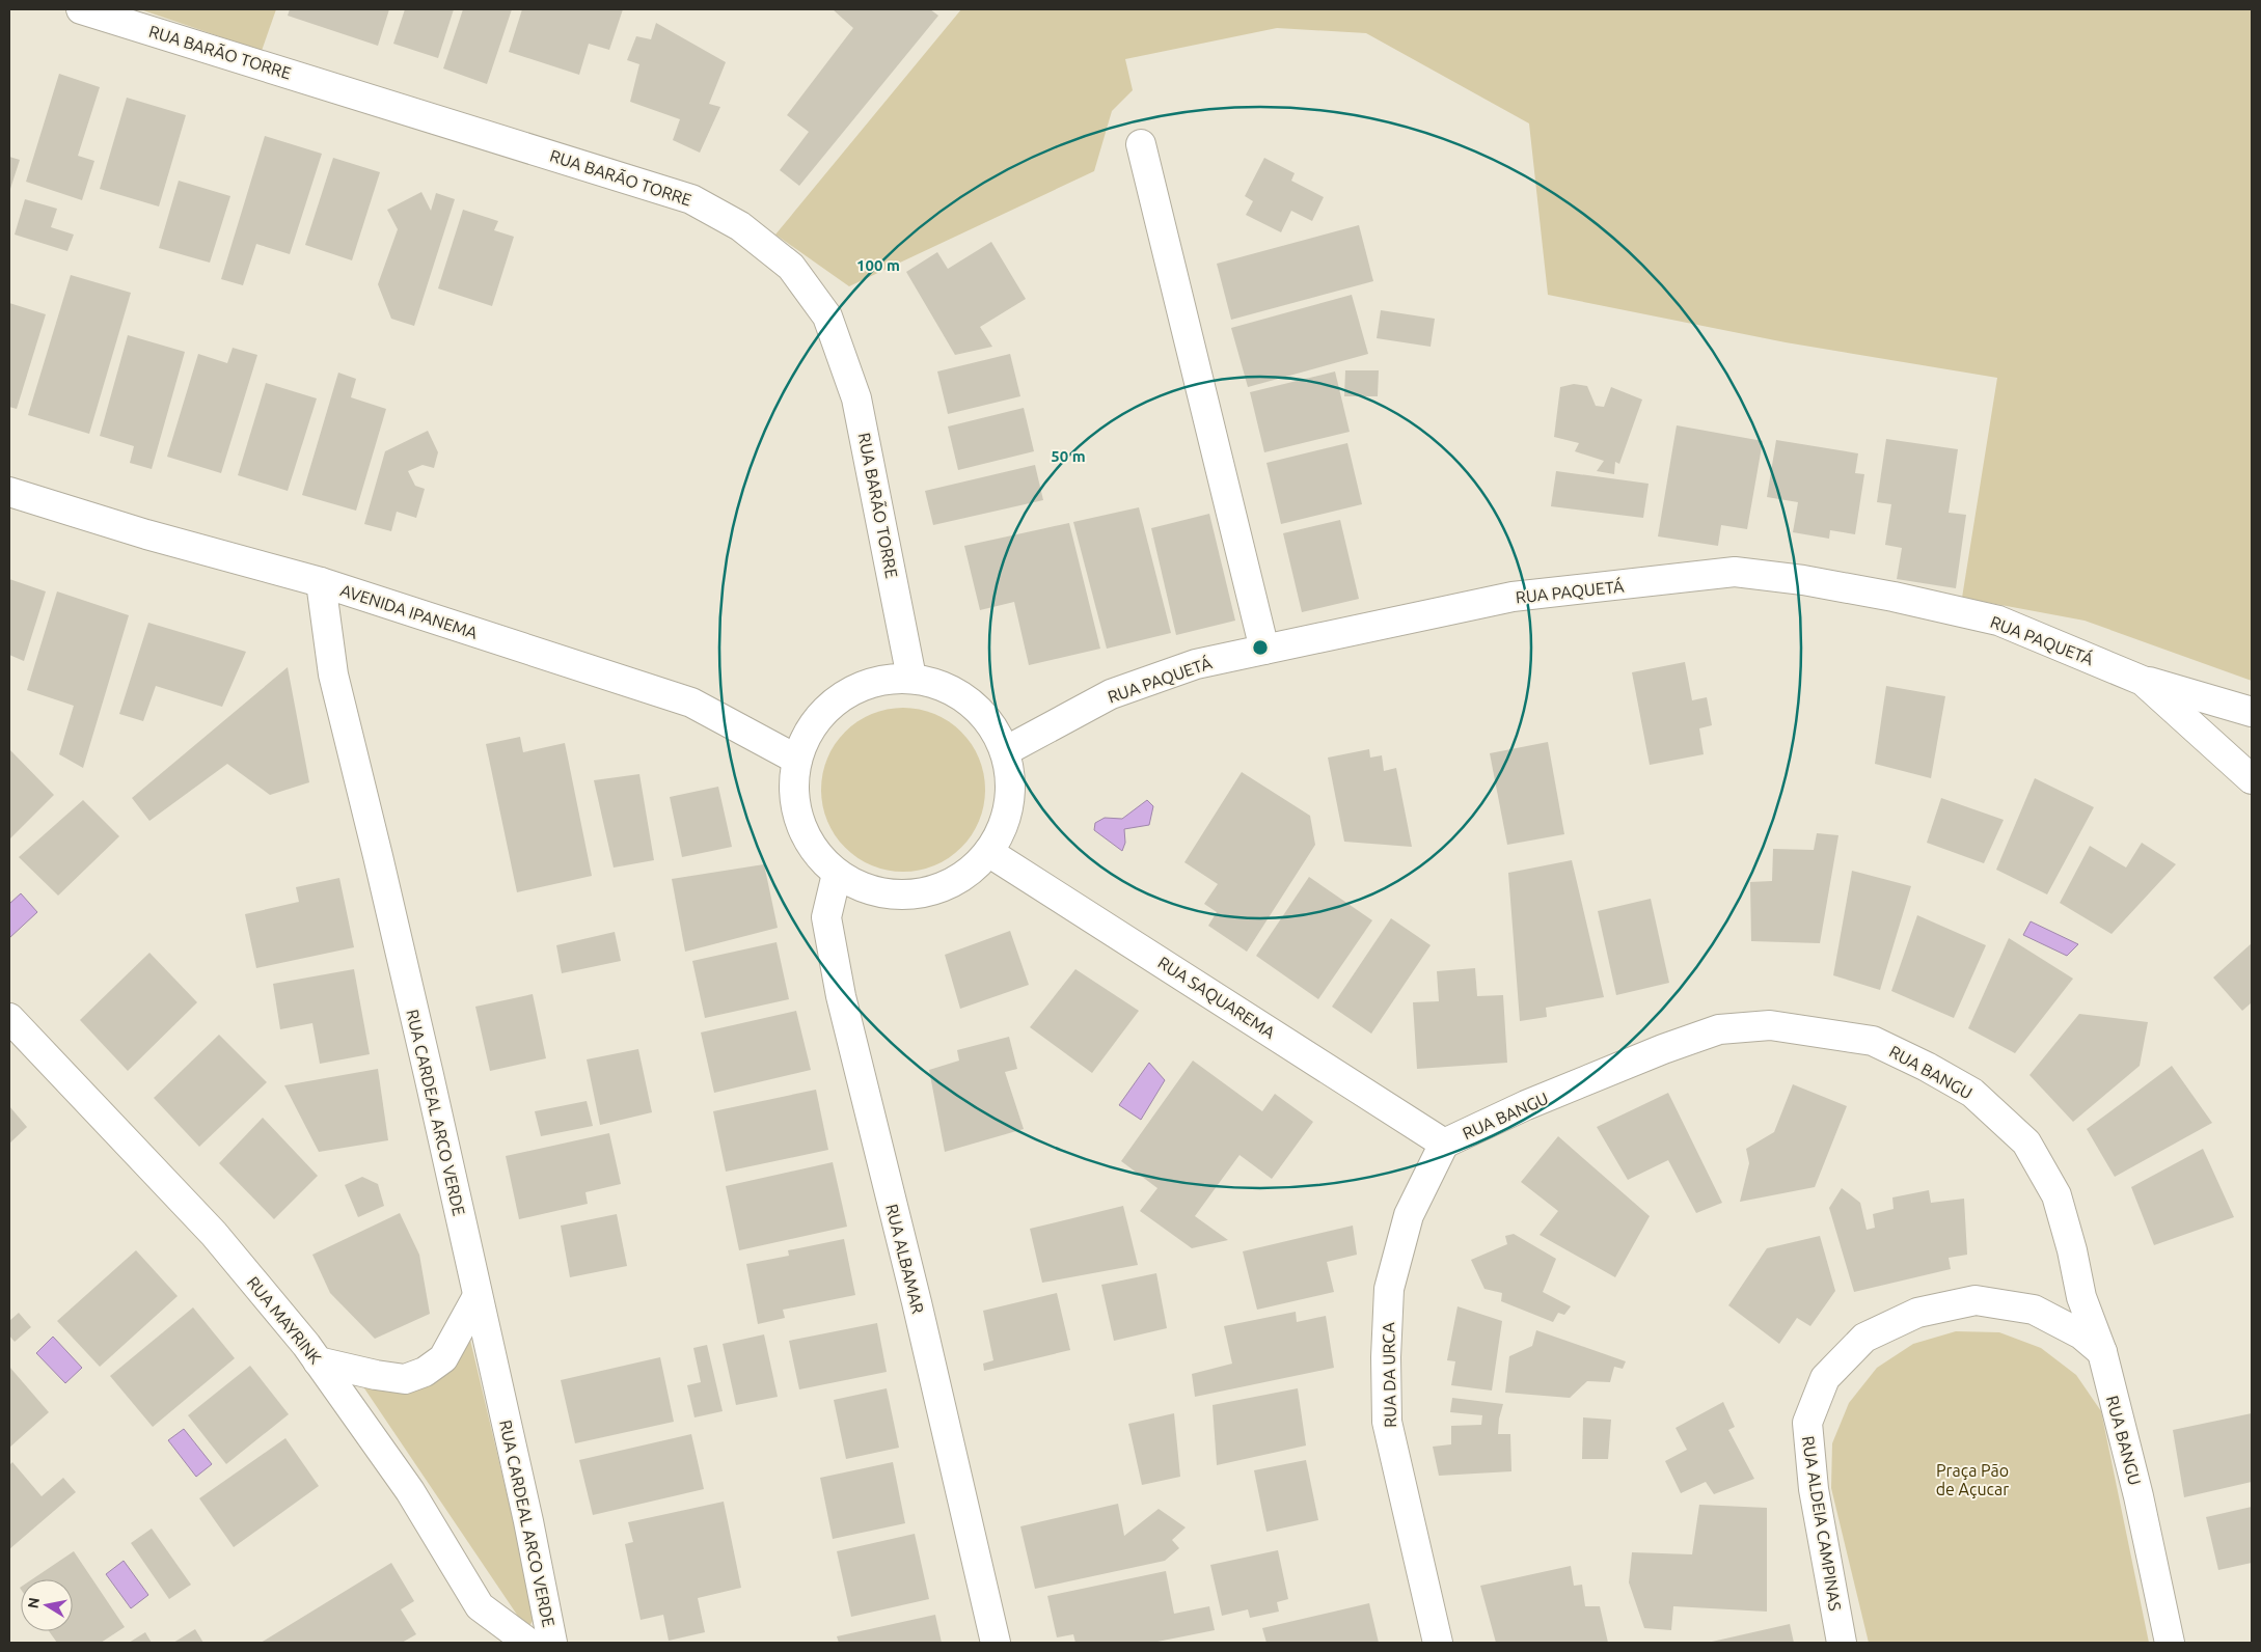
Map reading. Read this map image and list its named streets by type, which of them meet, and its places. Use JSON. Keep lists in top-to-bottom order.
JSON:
{
  "streets": {
    "street": [
      "RUA BARÃO TORRE",
      "RUA PAQUETÁ",
      "AVENIDA IPANEMA",
      "RUA SAQUAREMA",
      "RUA BANGU",
      "RUA CARDEAL ARCO VERDE",
      "RUA ALBAMAR",
      "RUA MAYRINK",
      "RUA DA URCA",
      "RUA ALDEIA CAMPINAS"
    ]
  },
  "crossings": [
    ["AVENIDA IPANEMA", "RUA CARDEAL ARCO VERDE"],
    ["RUA SAQUAREMA", "RUA BANGU"],
    ["RUA SAQUAREMA", "RUA DA URCA"],
    ["RUA BANGU", "RUA DA URCA"],
    ["RUA BANGU", "RUA ALDEIA CAMPINAS"]
  ],
  "parks": ["Praça Pão de Açucar"],
  "north": "left",
  "rings": ["100 m", "50 m"]
}
